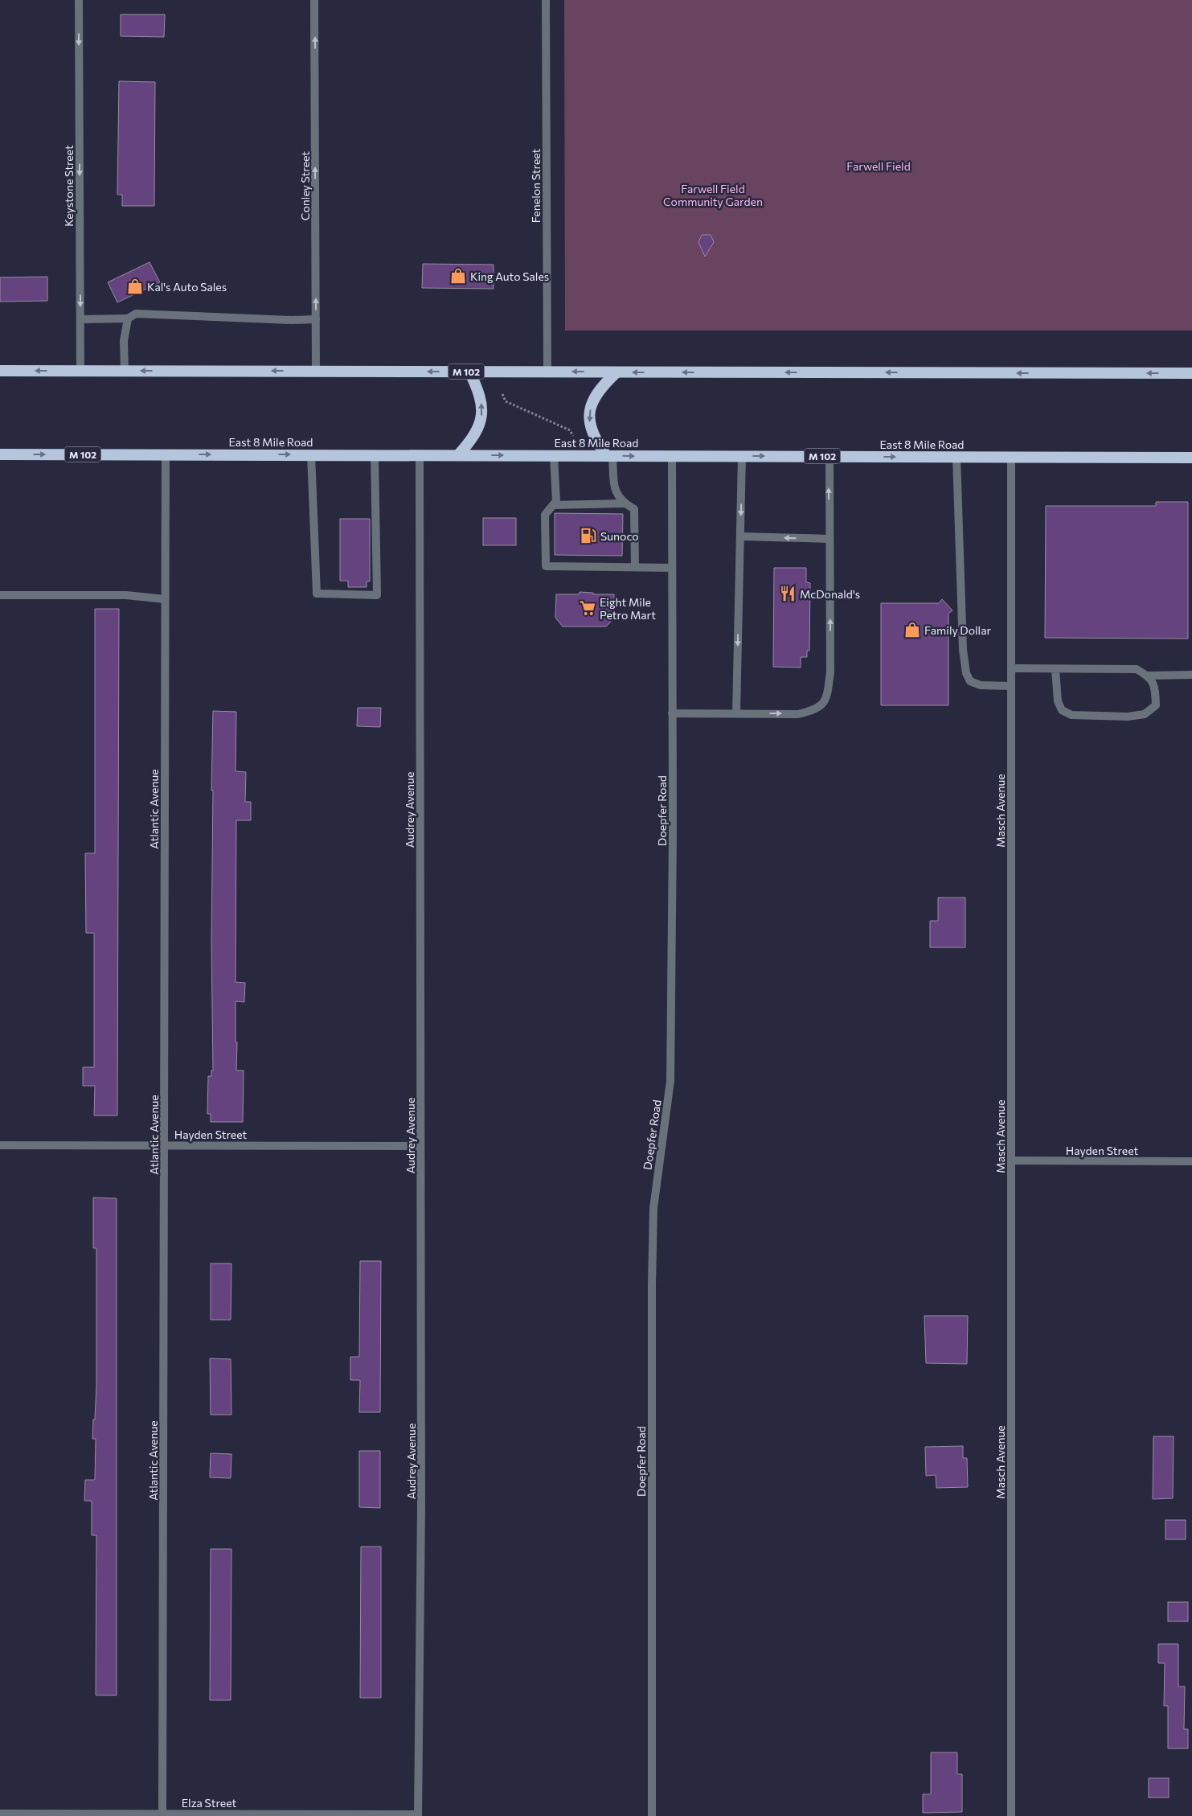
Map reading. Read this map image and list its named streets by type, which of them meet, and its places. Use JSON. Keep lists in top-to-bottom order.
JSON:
{
  "streets": {
    "highway": ["M 102", "East 8 Mile Road"],
    "street": [
      "Keystone Street",
      "Conley Street",
      "Fenelon Street",
      "Atlantic Avenue",
      "Audrey Avenue",
      "Doepfer Road",
      "Masch Avenue",
      "Hayden Street",
      "Elza Street"
    ]
  },
  "crossings": [
    ["Keystone Street", "M 102"],
    ["Conley Street", "M 102"],
    ["Fenelon Street", "M 102"],
    ["East 8 Mile Road", "Atlantic Avenue"],
    ["East 8 Mile Road", "Audrey Avenue"],
    ["East 8 Mile Road", "Doepfer Road"],
    ["East 8 Mile Road", "Masch Avenue"],
    ["Atlantic Avenue", "Hayden Street"],
    ["Atlantic Avenue", "Elza Street"],
    ["Audrey Avenue", "Hayden Street"],
    ["Audrey Avenue", "Elza Street"],
    ["Masch Avenue", "Hayden Street"]
  ],
  "one_way": ["Keystone Street", "Conley Street"],
  "parks": ["Farwell Field", "Farwell Field Community Garden"],
  "places": {
    "shop": ["King Auto Sales", "Kal's Auto Sales", "Family Dollar"],
    "fuel station": ["Sunoco"],
    "restaurant": ["McDonald's"],
    "supermarket": ["Eight Mile Petro Mart"]
  }
}
